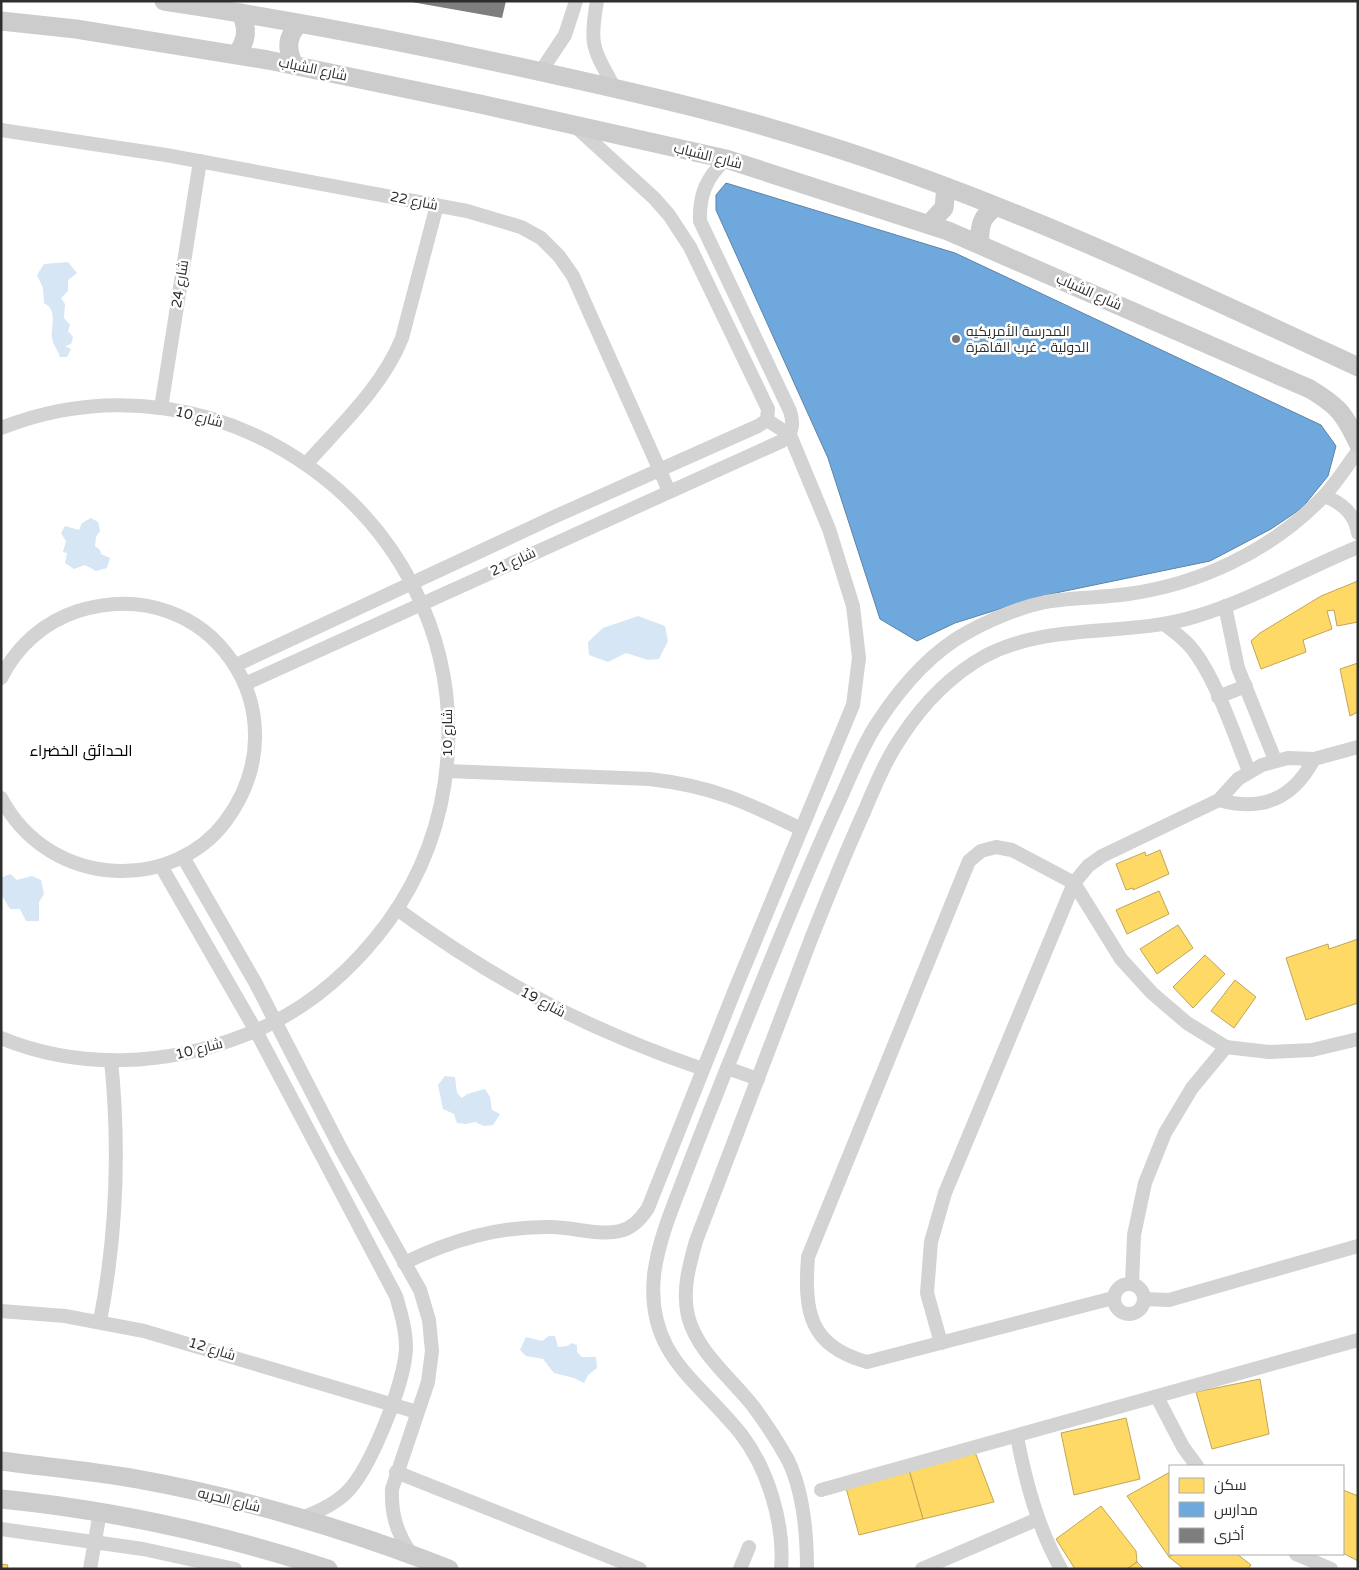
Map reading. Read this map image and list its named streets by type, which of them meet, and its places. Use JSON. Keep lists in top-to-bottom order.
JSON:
{
  "streets": {
    "street": [
      "شارع الشباب",
      "شارع 22",
      "شارع 24",
      "شارع 10",
      "شارع 21",
      "شارع 19",
      "شارع 12",
      "شارع الحريه"
    ]
  },
  "crossings": [
    ["شارع 22", "شارع 24"],
    ["شارع 22", "شارع 21"],
    ["شارع 24", "شارع 10"],
    ["شارع 10", "شارع 21"],
    ["شارع 10", "شارع 19"]
  ],
  "districts": ["الحدائق الخضراء"],
  "places": ["المدرسة الأمريكيه الدولية - غرب القاهرة"],
  "legend": ["سكن", "مدارس", "أخرى"]
}
